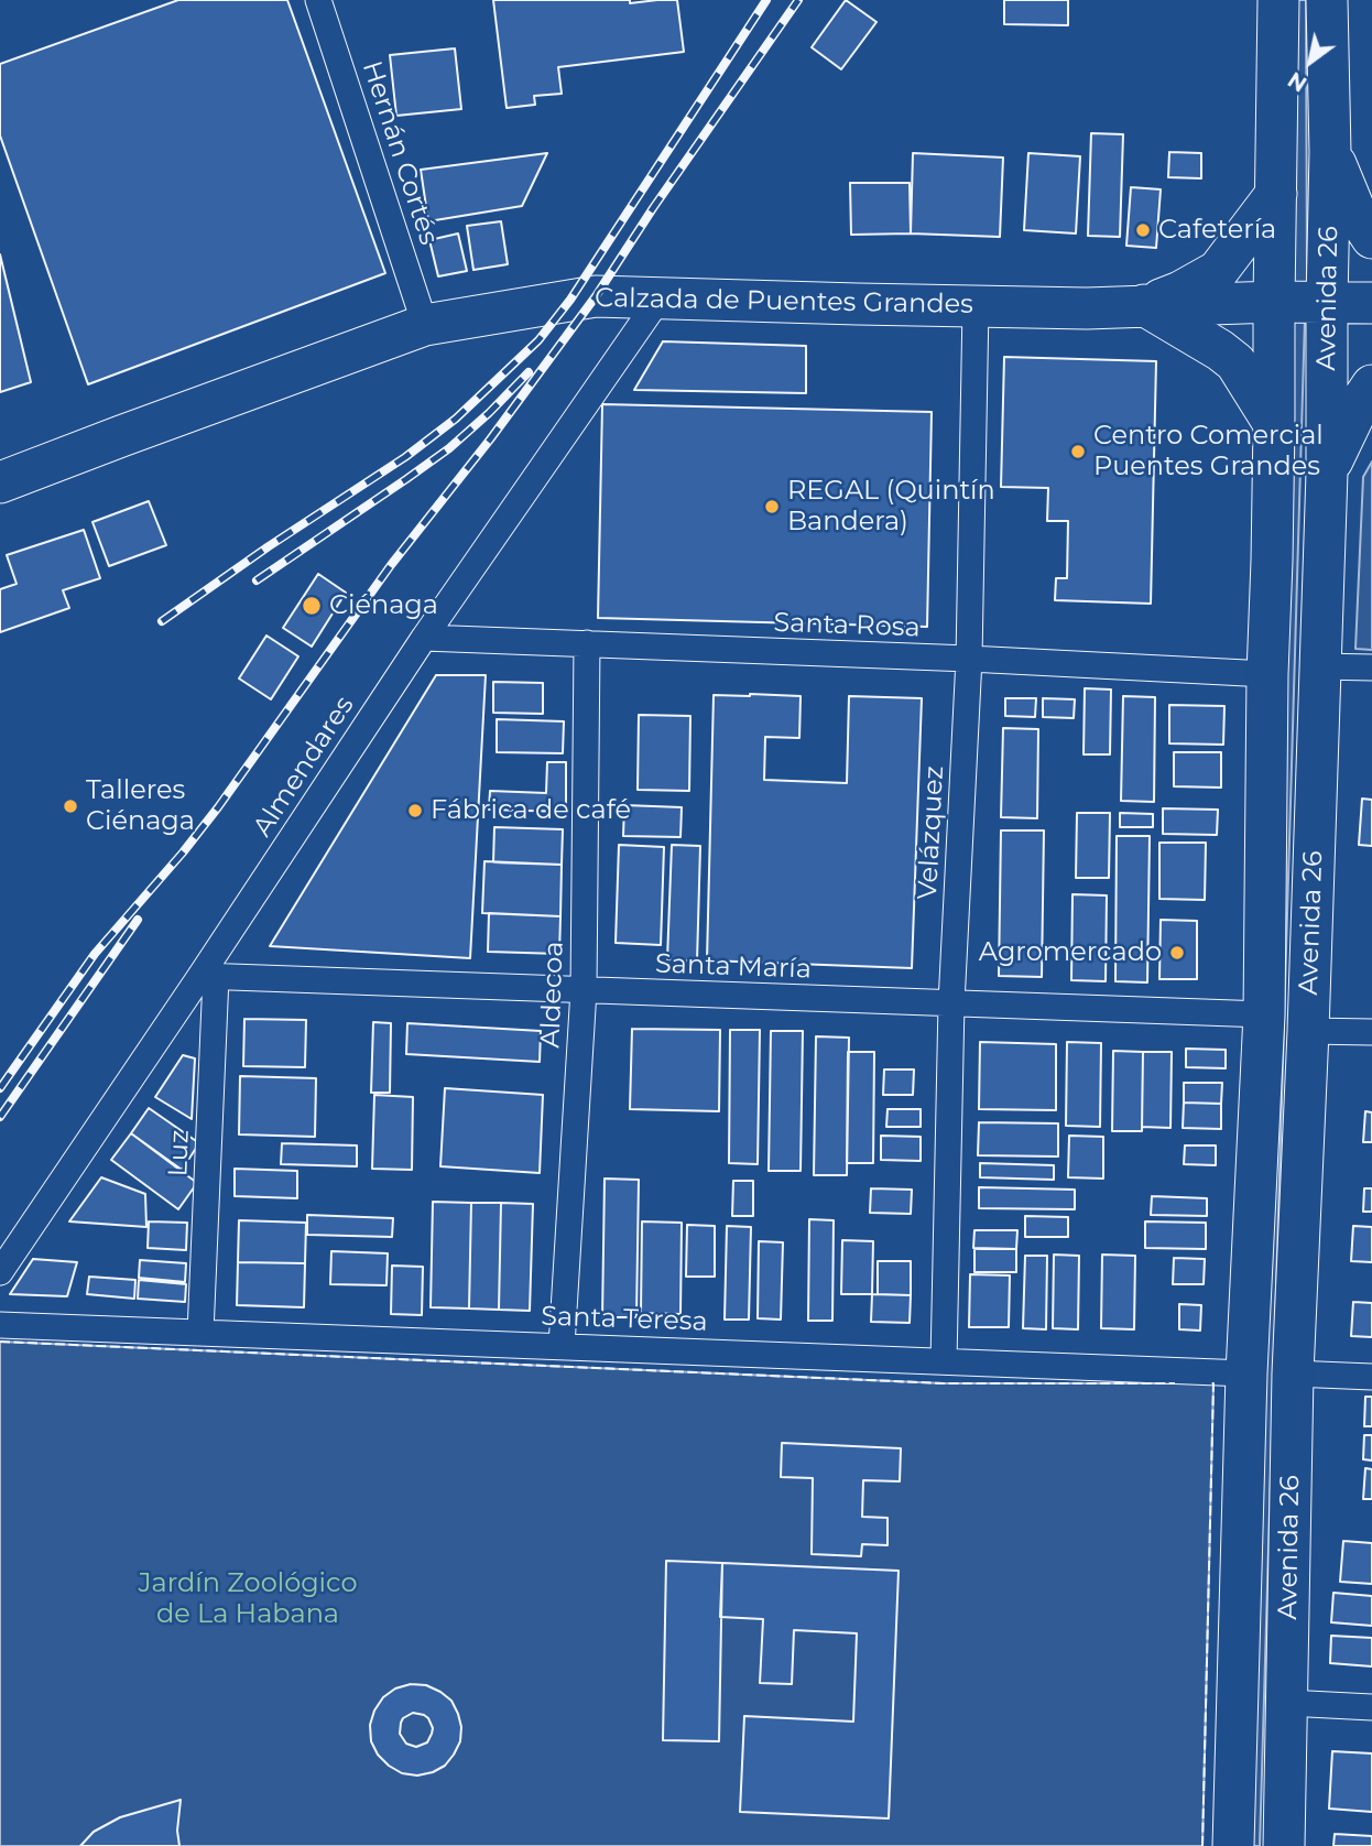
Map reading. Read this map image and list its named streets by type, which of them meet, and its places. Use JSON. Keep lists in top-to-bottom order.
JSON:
{
  "streets": {
    "main road": ["Avenida 26", "Calzada de Puentes Grandes"],
    "street": [
      "Hernán Cortés",
      "Santa Rosa",
      "Almendares",
      "Velázquez",
      "Santa María",
      "Aldecoa",
      "Luz",
      "Santa Teresa"
    ]
  },
  "crossings": [
    ["Hernán Cortés", "Calzada de Puentes Grandes"],
    ["Avenida 26", "Calzada de Puentes Grandes"],
    ["Avenida 26", "Santa Rosa"],
    ["Avenida 26", "Santa María"],
    ["Avenida 26", "Santa Teresa"],
    ["Calzada de Puentes Grandes", "Almendares"],
    ["Calzada de Puentes Grandes", "Velázquez"],
    ["Santa Rosa", "Almendares"],
    ["Santa Rosa", "Velázquez"],
    ["Santa Rosa", "Aldecoa"],
    ["Almendares", "Santa María"],
    ["Almendares", "Luz"],
    ["Velázquez", "Santa María"],
    ["Velázquez", "Santa Teresa"],
    ["Santa María", "Aldecoa"],
    ["Santa María", "Luz"],
    ["Aldecoa", "Santa Teresa"],
    ["Luz", "Santa Teresa"]
  ],
  "parks": ["Jardín Zoológico de La Habana"],
  "places": [
    "Cafetería",
    "Centro Comercial Puentes Grandes",
    "REGAL (Quintín Bandera)",
    "Ciénaga",
    "Talleres Ciénaga",
    "Fábrica de café",
    "Agromercado"
  ],
  "north": "bottom left"
}
